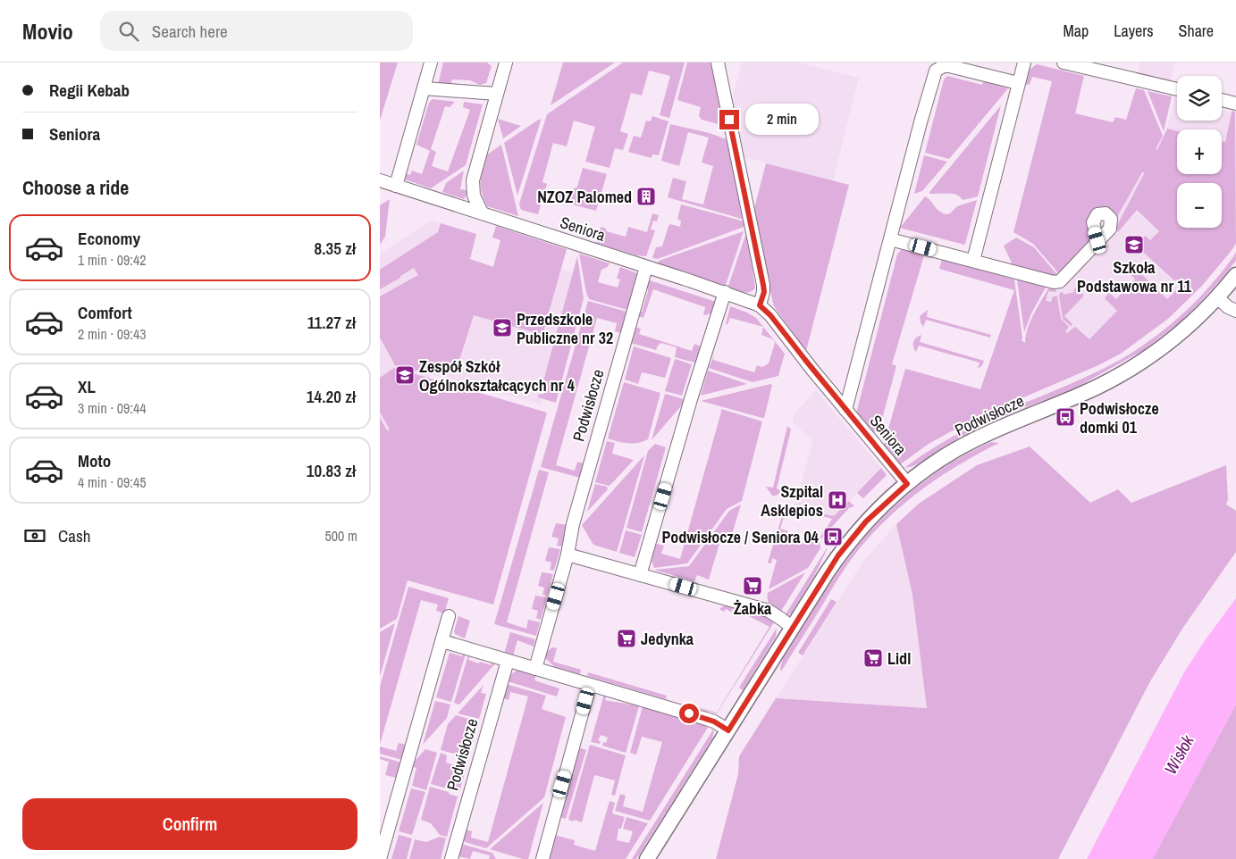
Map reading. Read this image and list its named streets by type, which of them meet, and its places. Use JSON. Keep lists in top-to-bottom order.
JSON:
{
  "streets": {
    "street": ["Seniora", "Podwisłocze"]
  },
  "crossings": [
    ["Seniora", "Podwisłocze"]
  ],
  "water": ["Wisłok"],
  "places": {
    "building": ["NZOZ Palomed"],
    "school or university": ["Szkoła Podstawowa nr 11", "Przedszkole Publiczne nr 32", "Zespół Szkół Ogólnokształcących nr 4"],
    "bus stop": ["Podwisłocze domki 01", "Podwisłocze / Seniora 04"],
    "hospital": ["Szpital Asklepios"],
    "supermarket": ["Żabka", "Jedynka", "Lidl"]
  },
  "page": {
    "header": "Movio",
    "search": "Search here",
    "nav": ["Map", "Layers", "Share"],
    "banner": ["Regii Kebab", "Seniora"],
    "map_buttons": ["+", "−"],
    "bubble": "2 min",
    "heading": "Choose a ride",
    "list": [
      {
        "name": "Economy",
        "note": "1 min · 09:42",
        "value": "8.35 zł"
      },
      {
        "name": "Comfort",
        "note": "2 min · 09:43",
        "value": "11.27 zł"
      },
      {
        "name": "XL",
        "note": "3 min · 09:44",
        "value": "14.20 zł"
      },
      {
        "name": "Moto",
        "note": "4 min · 09:45",
        "value": "10.83 zł"
      }
    ],
    "pay": ["Cash", "500 m"],
    "buttons": "Confirm"
  }
}
